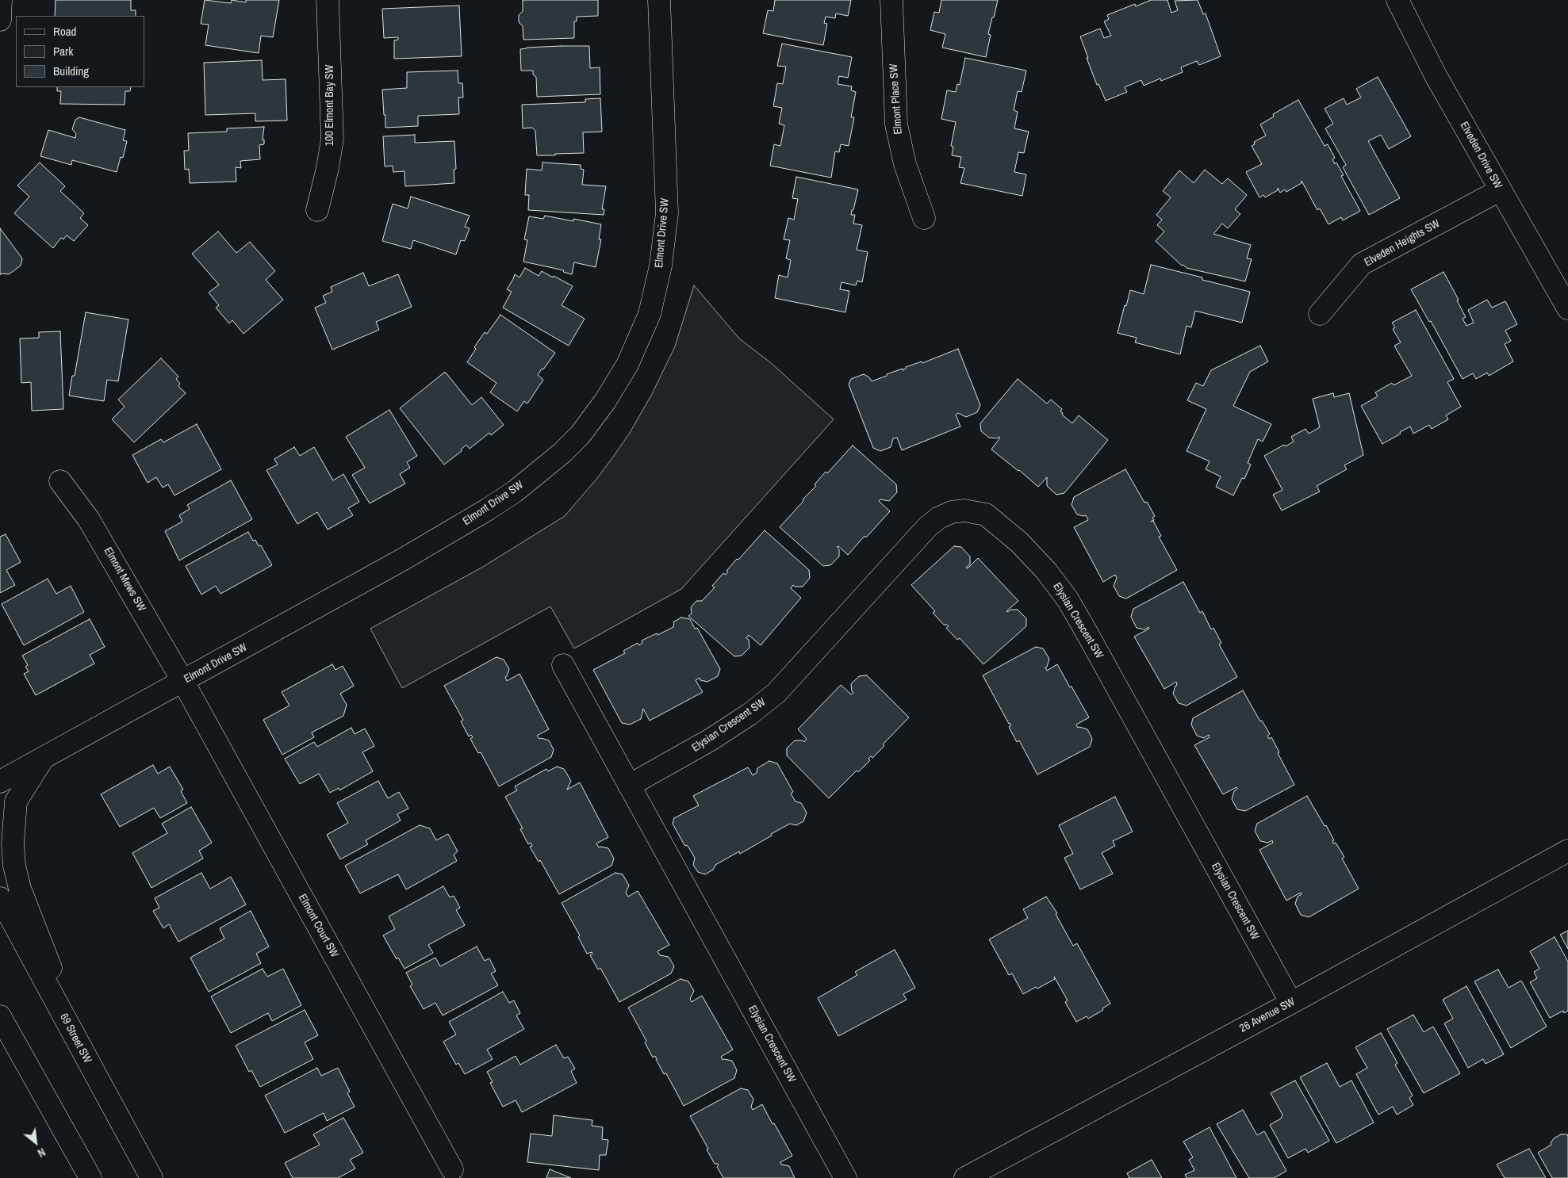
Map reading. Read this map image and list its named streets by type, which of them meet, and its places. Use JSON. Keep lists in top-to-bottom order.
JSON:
{
  "streets": {
    "street": [
      "Elmont Place SW",
      "100 Elmont Bay SW",
      "Elveden Drive SW",
      "Elmont Drive SW",
      "Elveden Heights SW",
      "Elmont Mews SW",
      "Elysian Crescent SW",
      "Elmont Court SW",
      "26 Avenue SW",
      "69 Street SW"
    ]
  },
  "crossings": [
    ["Elveden Drive SW", "Elveden Heights SW"],
    ["Elmont Drive SW", "Elmont Mews SW"],
    ["Elmont Drive SW", "Elmont Court SW"],
    ["Elmont Mews SW", "Elmont Court SW"],
    ["Elysian Crescent SW", "26 Avenue SW"]
  ],
  "legend": ["Road", "Park", "Building"],
  "north": "bottom right"
}
